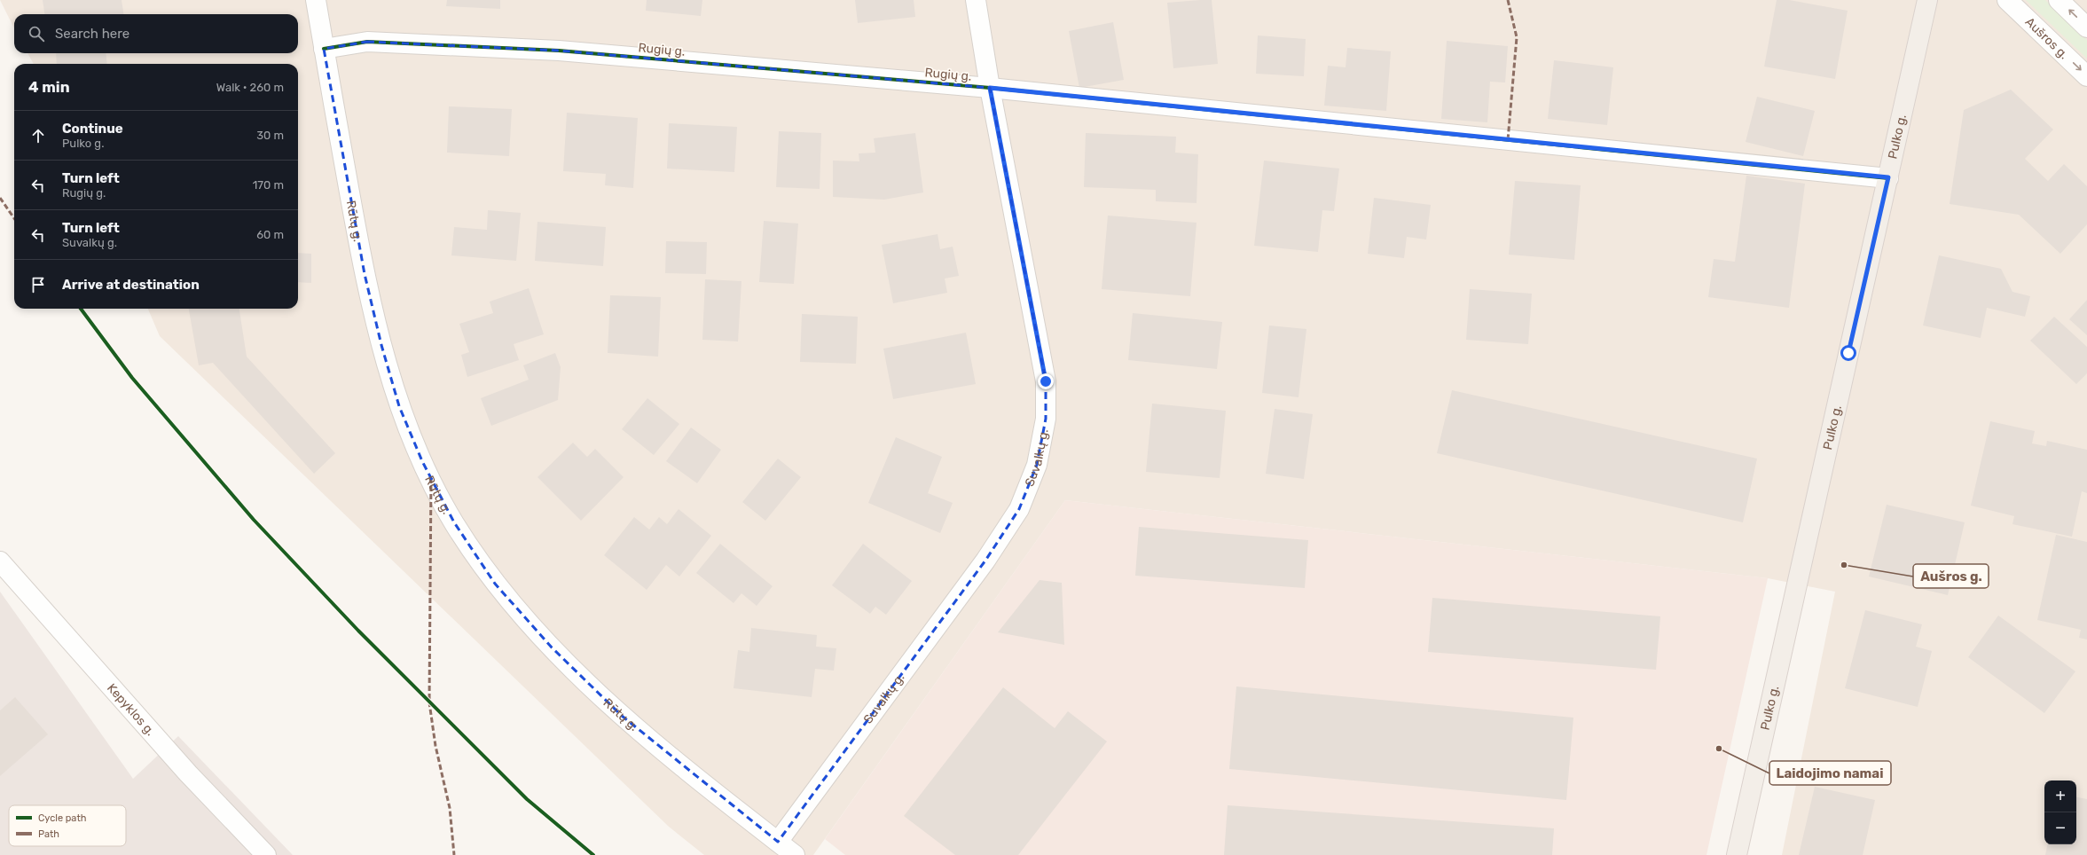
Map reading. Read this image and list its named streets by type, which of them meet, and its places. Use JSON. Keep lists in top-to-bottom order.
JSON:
{
  "streets": {
    "main road": ["Pulko g."],
    "street": [
      "Aušros g.",
      "Rugių g.",
      "Rūtų g.",
      "Suvalkų g.",
      "Kepyklos g."
    ]
  },
  "crossings": [
    ["Rugių g.", "Pulko g."],
    ["Rugių g.", "Rūtų g."],
    ["Rugių g.", "Suvalkų g."],
    ["Rūtų g.", "Suvalkų g."]
  ],
  "places": ["Aušros g.", "Laidojimo namai"],
  "legend": ["Cycle path", "Path"],
  "page": {
    "search": "Search here",
    "heading": ["4 min", "Walk · 260 m"],
    "list": [
      ["Continue", "Pulko g.", "30 m"],
      ["Turn left", "Rugių g.", "170 m"],
      ["Turn left", "Suvalkų g.", "60 m"],
      "Arrive at destination"
    ],
    "map_buttons": ["+", "−"]
  }
}
